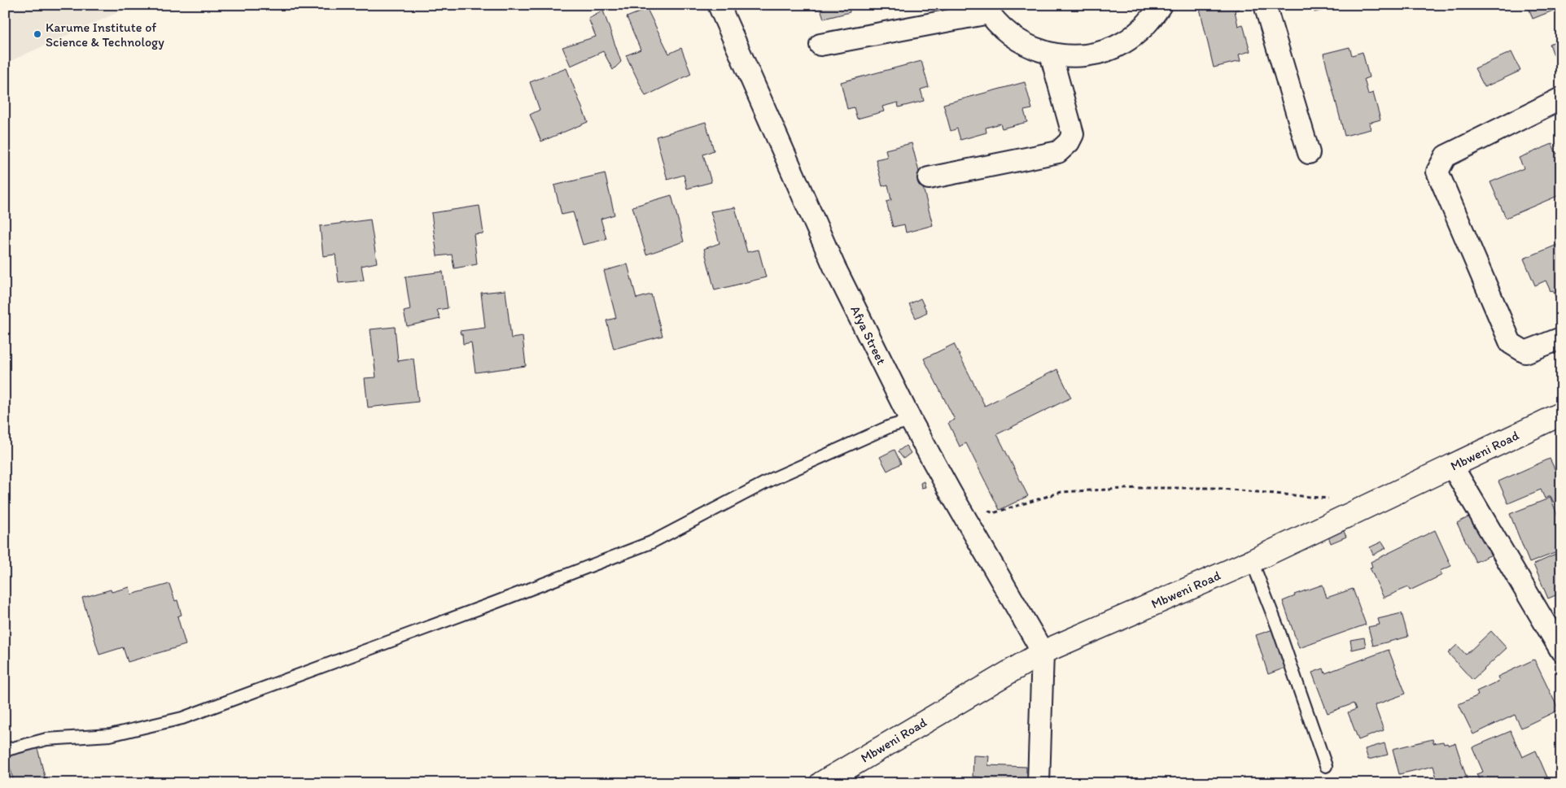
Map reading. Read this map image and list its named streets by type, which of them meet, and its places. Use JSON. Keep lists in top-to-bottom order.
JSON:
{
  "streets": {
    "street": ["Afya Street", "Mbweni Road"]
  },
  "crossings": [
    ["Afya Street", "Mbweni Road"]
  ],
  "places": ["Karume Institute of Science & Technology"]
}
